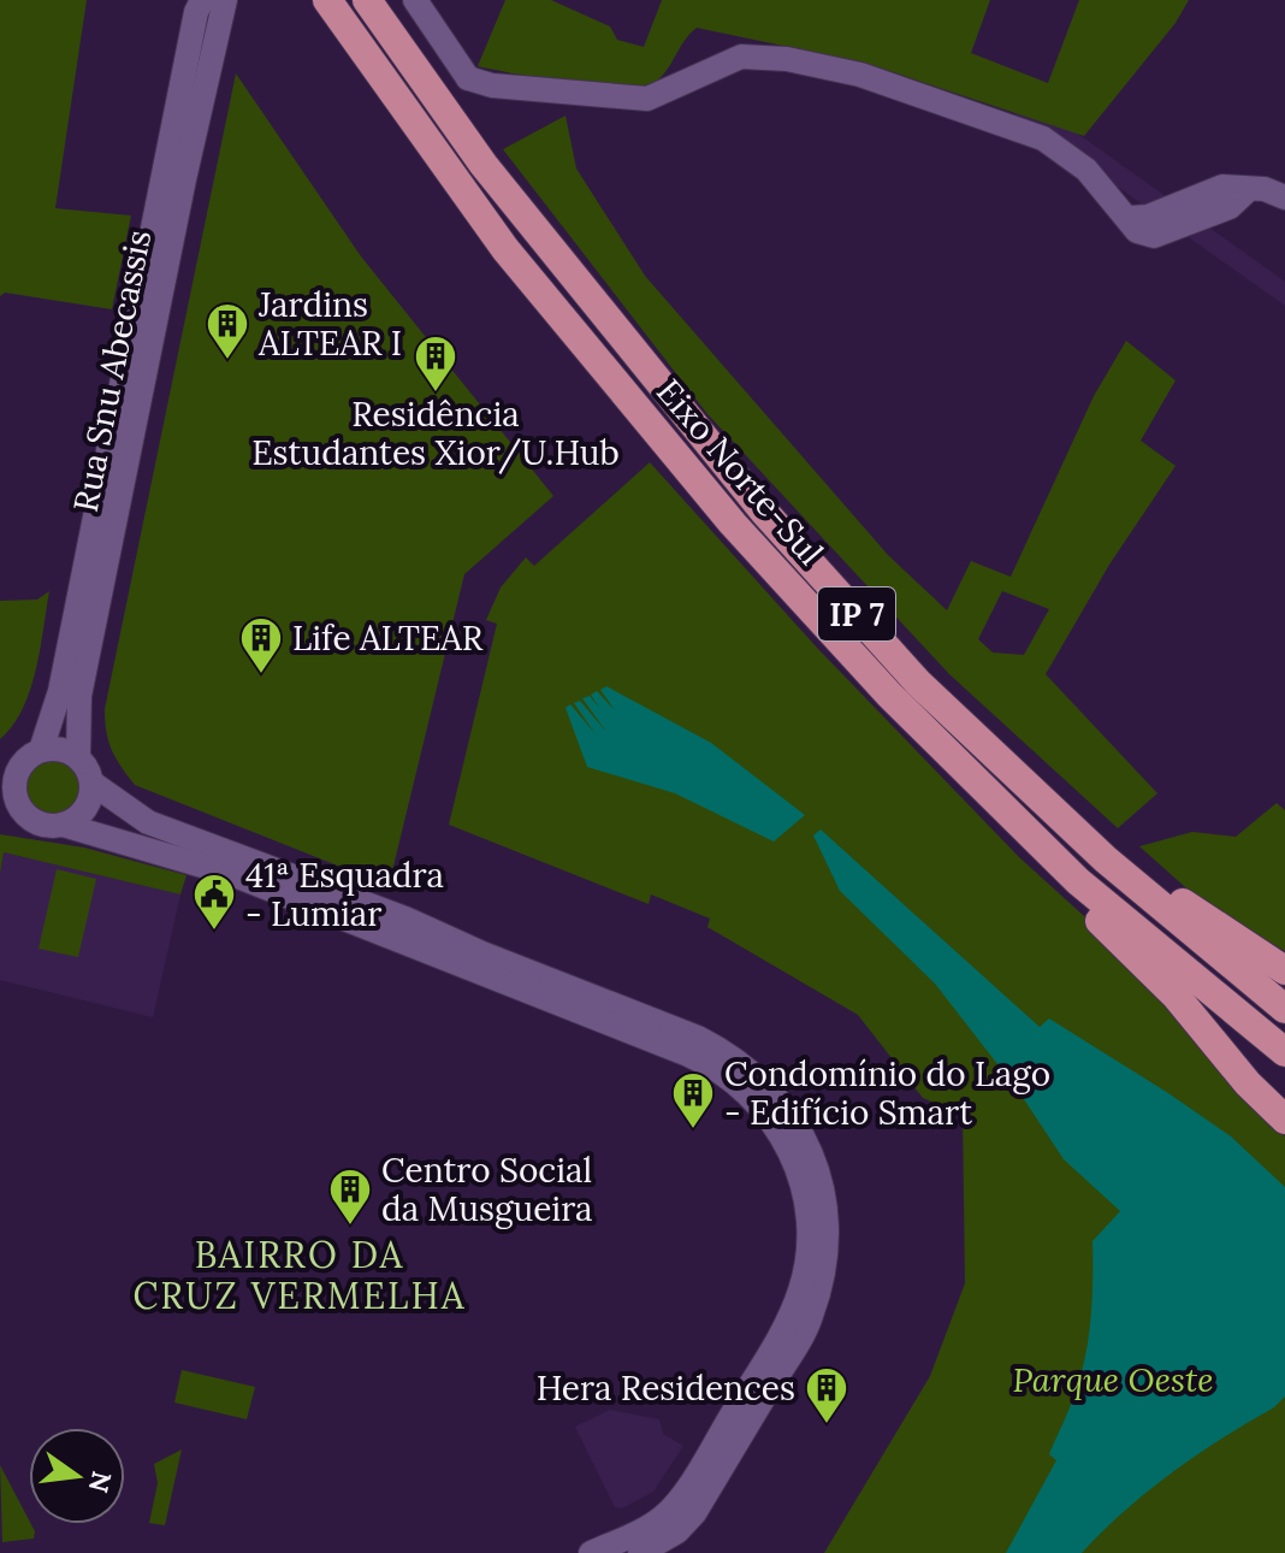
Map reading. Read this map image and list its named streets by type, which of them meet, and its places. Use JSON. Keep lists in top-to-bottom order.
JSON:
{
  "streets": {
    "highway": ["Eixo Norte-Sul", "IP 7"],
    "street": ["Rua Snu Abecassis"]
  },
  "districts": ["BAIRRO DA CRUZ VERMELHA"],
  "parks": ["Parque Oeste"],
  "places": {
    "building": [
      "Jardins ALTEAR I",
      "Residência Estudantes Xior/U.Hub",
      "Life ALTEAR",
      "Condomínio do Lago - Edifício Smart",
      "Centro Social da Musgueira",
      "Hera Residences"
    ],
    "public building": ["41ª Esquadra - Lumiar"]
  },
  "north": "right"
}
